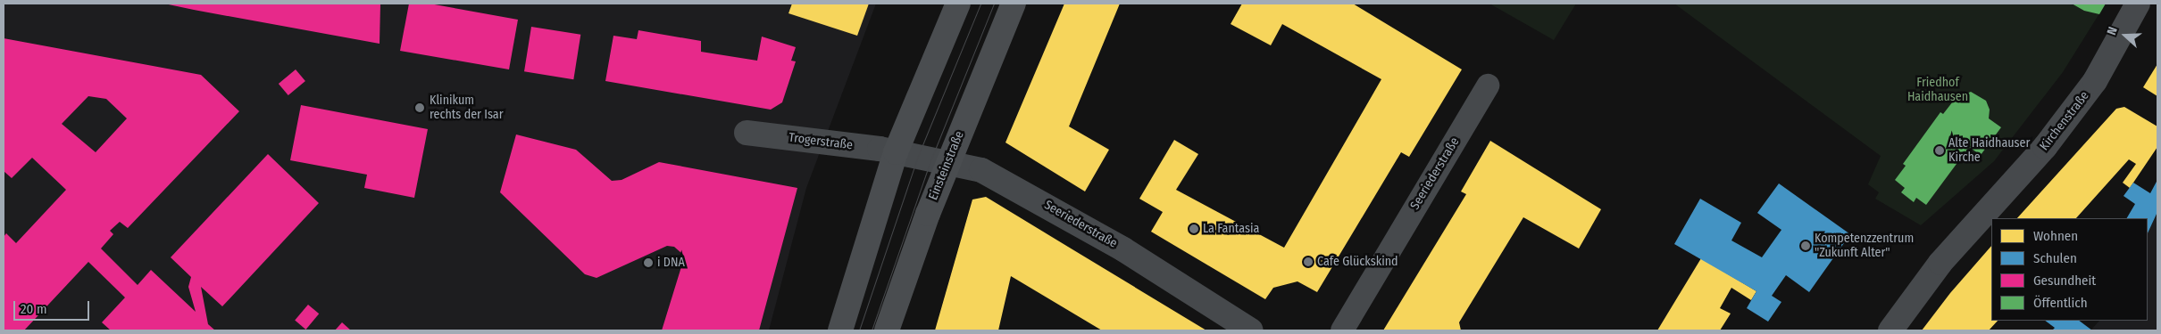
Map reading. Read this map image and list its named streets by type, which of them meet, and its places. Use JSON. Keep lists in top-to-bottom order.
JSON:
{
  "streets": {
    "main road": ["Einsteinstraße"],
    "street": ["Kirchenstraße", "Trogerstraße", "Seeriederstraße"]
  },
  "crossings": [
    ["Trogerstraße", "Seeriederstraße"],
    ["Einsteinstraße", "Seeriederstraße"]
  ],
  "parks": ["Friedhof Haidhausen"],
  "places": [
    "Klinikum rechts der Isar",
    "Alte Haidhauser Kirche",
    "La Fantasia",
    "Kompetenzzentrum \"Zukunft Alter\"",
    "Cafe Glückskind",
    "i DNA"
  ],
  "legend": [
    "Wohnen",
    "Schulen",
    "Gesundheit",
    "Öffentlich"
  ],
  "scale_bar": "20 m",
  "north": "left"
}
